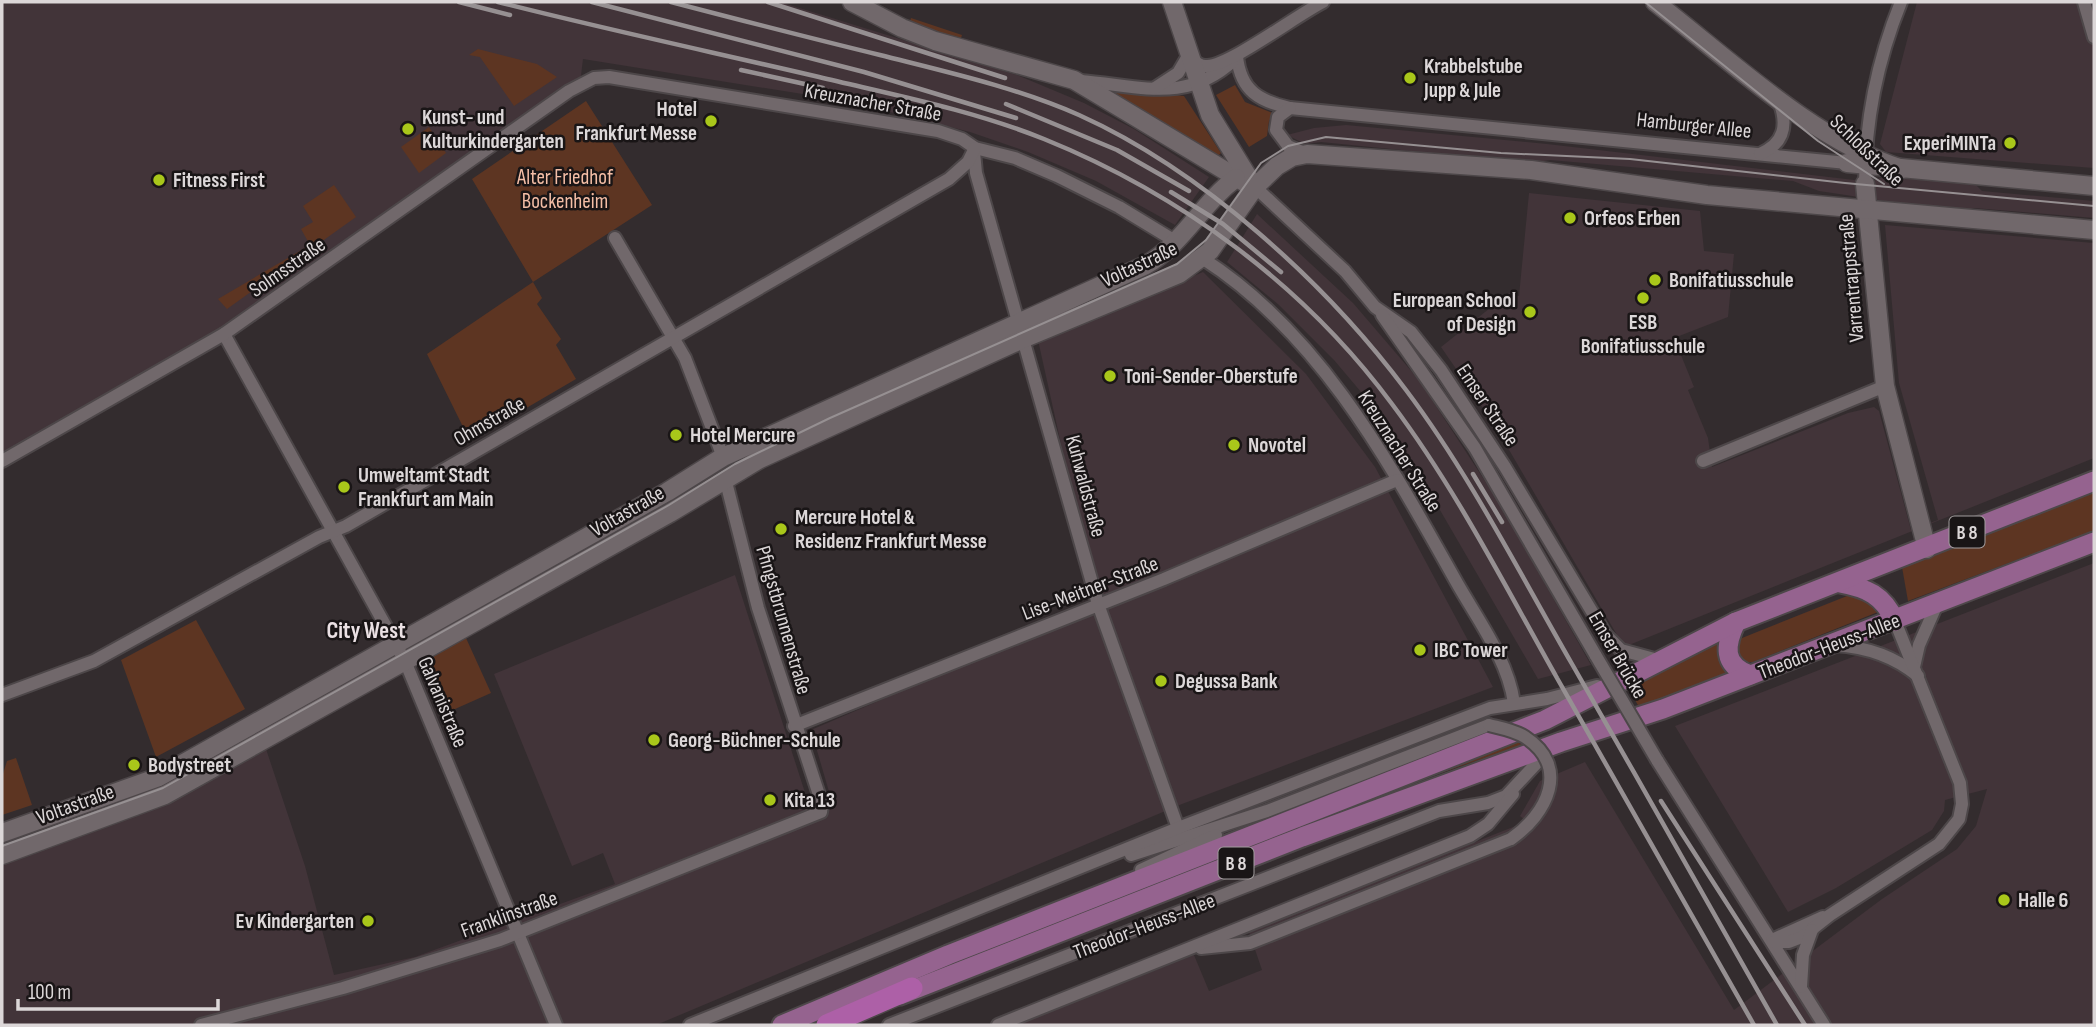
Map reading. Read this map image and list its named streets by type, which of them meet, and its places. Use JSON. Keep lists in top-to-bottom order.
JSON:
{
  "streets": {
    "highway": ["Theodor-Heuss-Allee"],
    "main road": ["B 8"],
    "street": [
      "Kreuznacher Straße",
      "Hamburger Allee",
      "Schloßstraße",
      "Voltastraße",
      "Solmsstraße",
      "Varrentrappstraße",
      "Emser Straße",
      "Ohmstraße",
      "Kuhwaldstraße",
      "Lise-Meitner-Straße",
      "Pfingstbrunnenstraße",
      "Emser Brücke",
      "Galvanistraße",
      "Franklinstraße"
    ]
  },
  "crossings": [
    ["Kreuznacher Straße", "Voltastraße"],
    ["Kreuznacher Straße", "Solmsstraße"],
    ["Kreuznacher Straße", "Ohmstraße"],
    ["Kreuznacher Straße", "Kuhwaldstraße"],
    ["Kreuznacher Straße", "Lise-Meitner-Straße"],
    ["Kreuznacher Straße", "Theodor-Heuss-Allee"],
    ["Hamburger Allee", "Schloßstraße"],
    ["Schloßstraße", "Varrentrappstraße"],
    ["Voltastraße", "Emser Straße"],
    ["Voltastraße", "Kuhwaldstraße"],
    ["Voltastraße", "Pfingstbrunnenstraße"],
    ["Voltastraße", "Galvanistraße"],
    ["Solmsstraße", "Galvanistraße"],
    ["Varrentrappstraße", "Theodor-Heuss-Allee"],
    ["Emser Straße", "Theodor-Heuss-Allee"],
    ["Emser Straße", "Emser Brücke"],
    ["Ohmstraße", "Kuhwaldstraße"],
    ["Ohmstraße", "Galvanistraße"],
    ["Kuhwaldstraße", "Lise-Meitner-Straße"],
    ["Kuhwaldstraße", "Theodor-Heuss-Allee"],
    ["Lise-Meitner-Straße", "Pfingstbrunnenstraße"],
    ["Pfingstbrunnenstraße", "Franklinstraße"],
    ["Galvanistraße", "Franklinstraße"]
  ],
  "districts": ["City West"],
  "parks": ["Alter Friedhof Bockenheim"],
  "places": [
    "Krabbelstube Jupp & Jule",
    "Hotel Frankfurt Messe",
    "Kunst- und Kulturkindergarten",
    "ExperiMINTa",
    "Fitness First",
    "Orfeos Erben",
    "Bonifatiusschule",
    "ESB Bonifatiusschule",
    "European School of Design",
    "Toni-Sender-Oberstufe",
    "Hotel Mercure",
    "Novotel",
    "Umweltamt Stadt Frankfurt am Main",
    "Mercure Hotel & Residenz Frankfurt Messe",
    "IBC Tower",
    "Degussa Bank",
    "Georg-Büchner-Schule",
    "Bodystreet",
    "Kita 13",
    "Halle 6",
    "Ev Kindergarten"
  ],
  "scale_bar": "100 m"
}
